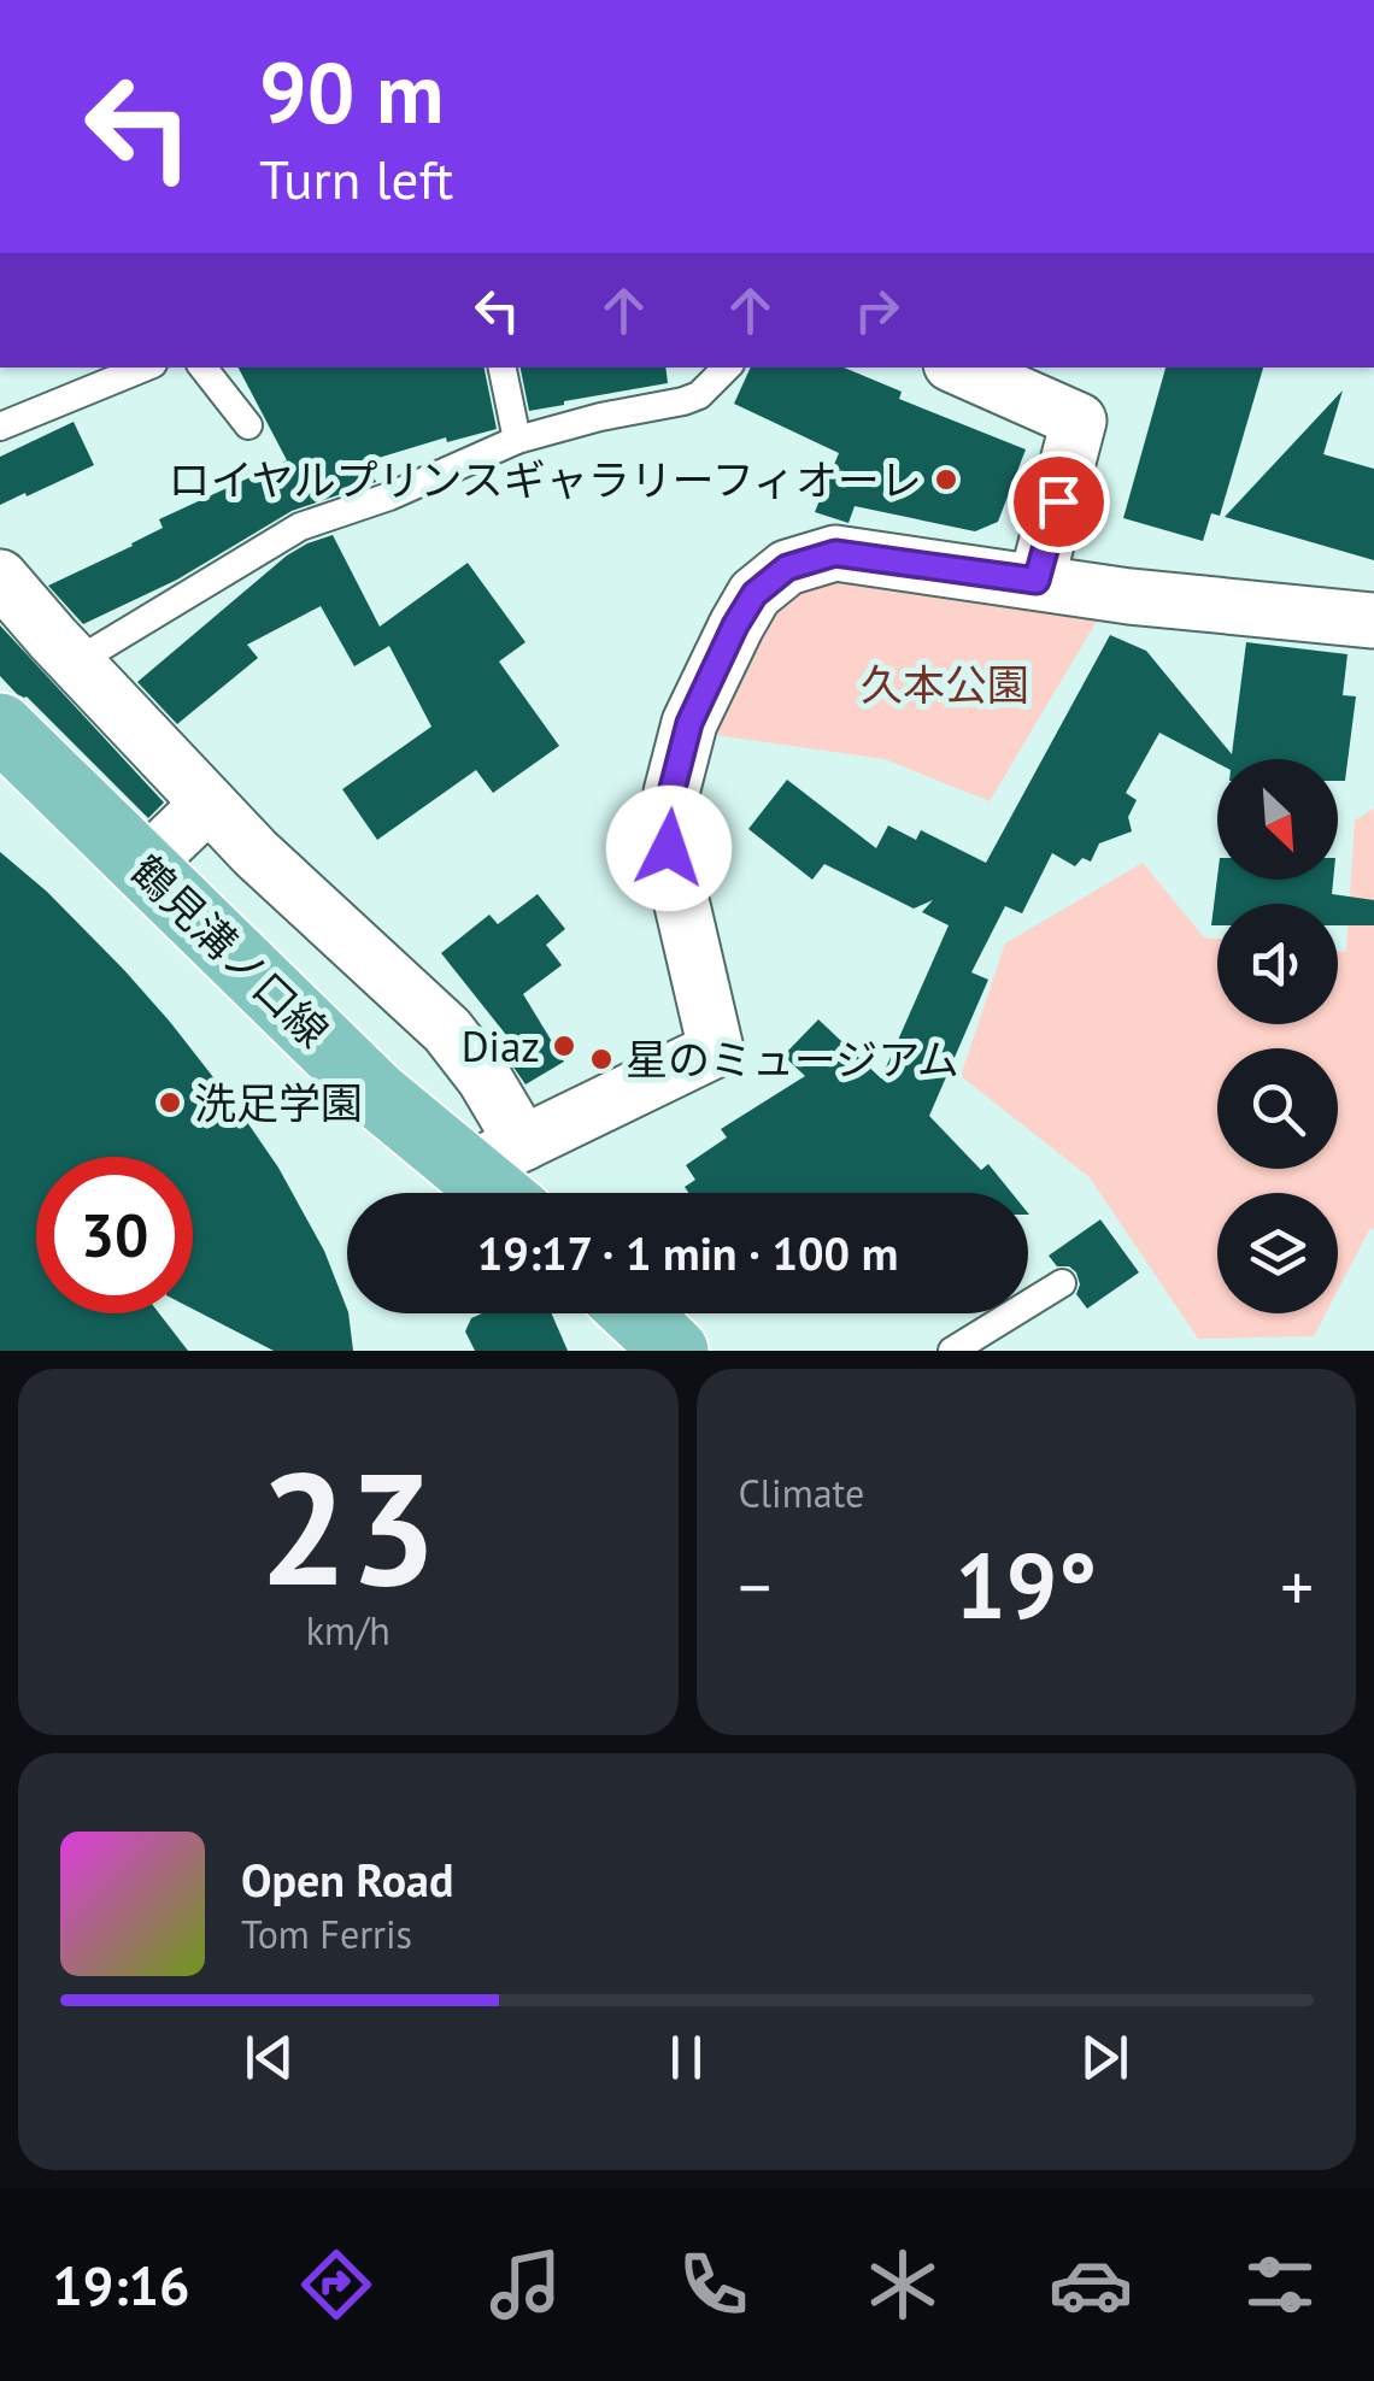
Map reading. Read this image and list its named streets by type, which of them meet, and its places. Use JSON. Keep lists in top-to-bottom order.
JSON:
{
  "streets": {
    "main road": ["鶴見溝ノ口線"]
  },
  "parks": ["久本公園"],
  "places": [
    "ロイヤルプリンスギャラリーフィオーレ",
    "Diaz",
    "星のミュージアム",
    "洗足学園"
  ],
  "north": "bottom right",
  "page": {
    "turn": ["90 m", "Turn left"],
    "limit": "30",
    "trip": "19:17 · 1 min · 100 m",
    "tile": [
      ["23", "km/h"],
      "Climate"
    ],
    "heat": ["−", "19°", "+"],
    "song": ["Open Road", "Tom Ferris"],
    "tabs": "19:16"
  }
}
